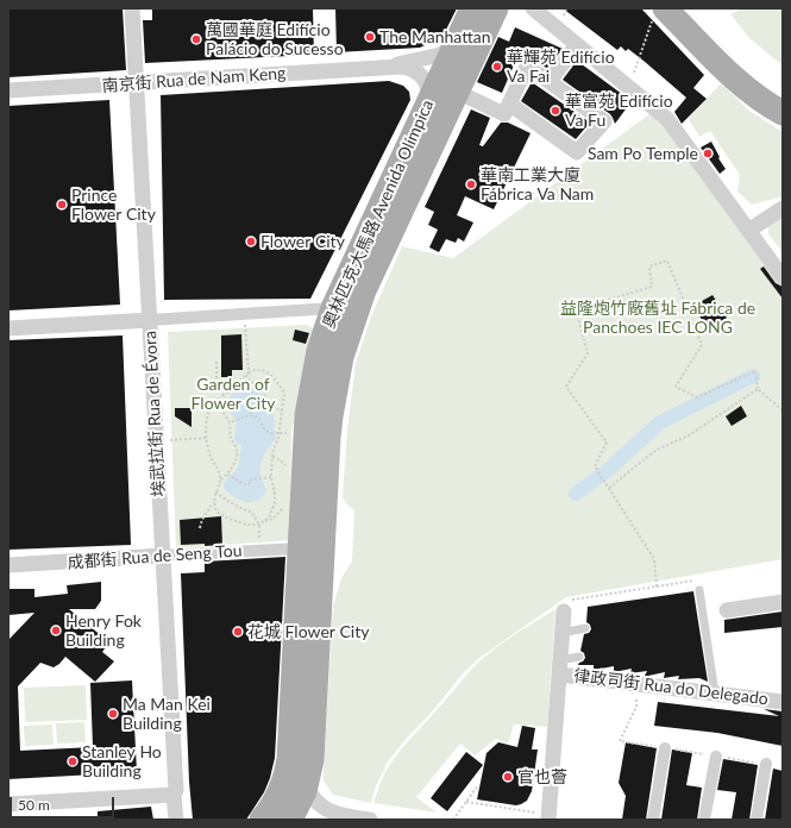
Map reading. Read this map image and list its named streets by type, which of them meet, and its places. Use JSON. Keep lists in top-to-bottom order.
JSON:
{
  "streets": {
    "main road": ["奧林匹克大馬路 Avenida Olímpica"],
    "street": [
      "南京街 Rua de Nam Keng",
      "埃武拉街 Rua de Évora",
      "成都街 Rua de Seng Tou",
      "律政司街 Rua do Delegado"
    ]
  },
  "crossings": [
    ["南京街 Rua de Nam Keng", "奧林匹克大馬路 Avenida Olímpica"],
    ["南京街 Rua de Nam Keng", "埃武拉街 Rua de Évora"],
    ["奧林匹克大馬路 Avenida Olímpica", "成都街 Rua de Seng Tou"],
    ["埃武拉街 Rua de Évora", "成都街 Rua de Seng Tou"]
  ],
  "parks": ["益隆炮竹廠舊址 Fábrica de Panchoes IEC LONG", "Garden of Flower City"],
  "places": [
    "The Manhattan",
    "萬國華庭 Edifício Palácio do Sucesso",
    "華輝苑 Edifício Va Fai",
    "華富苑 Edifício Va Fu",
    "Sam Po Temple",
    "華南工業大廈 Fábrica Va Nam",
    "Prince Flower City",
    "Flower City",
    "Henry Fok Building",
    "花城 Flower City",
    "Ma Man Kei Building",
    "Stanley Ho Building",
    "官也薈"
  ],
  "scale_bar": "50 m"
}
